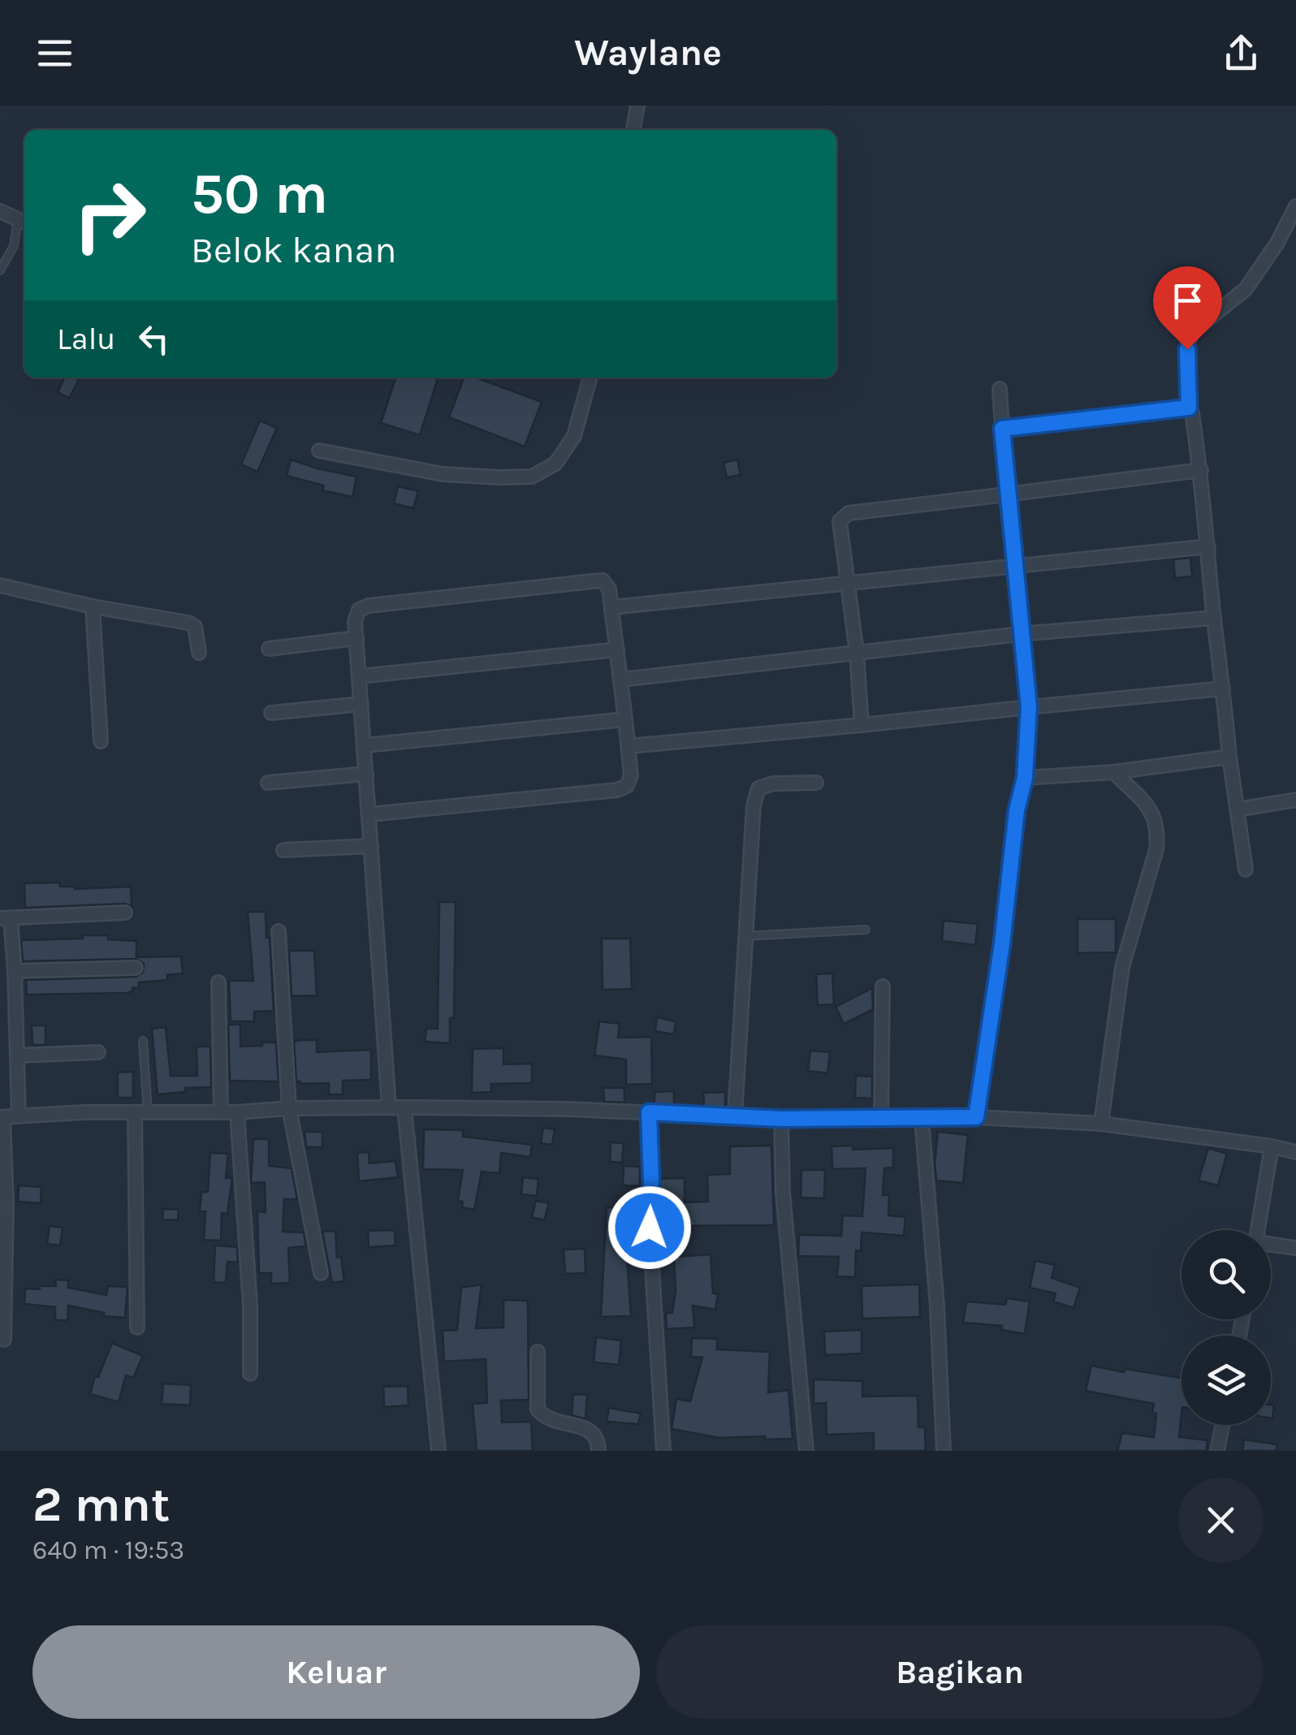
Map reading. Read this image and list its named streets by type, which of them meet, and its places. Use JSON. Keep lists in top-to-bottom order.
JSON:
{
  "page": {
    "header": "Waylane",
    "turn": ["50 m", "Belok kanan"],
    "then": "Lalu",
    "heading": ["2 mnt", "640 m · 19:53"],
    "buttons": ["Keluar", "Bagikan"]
  }
}
